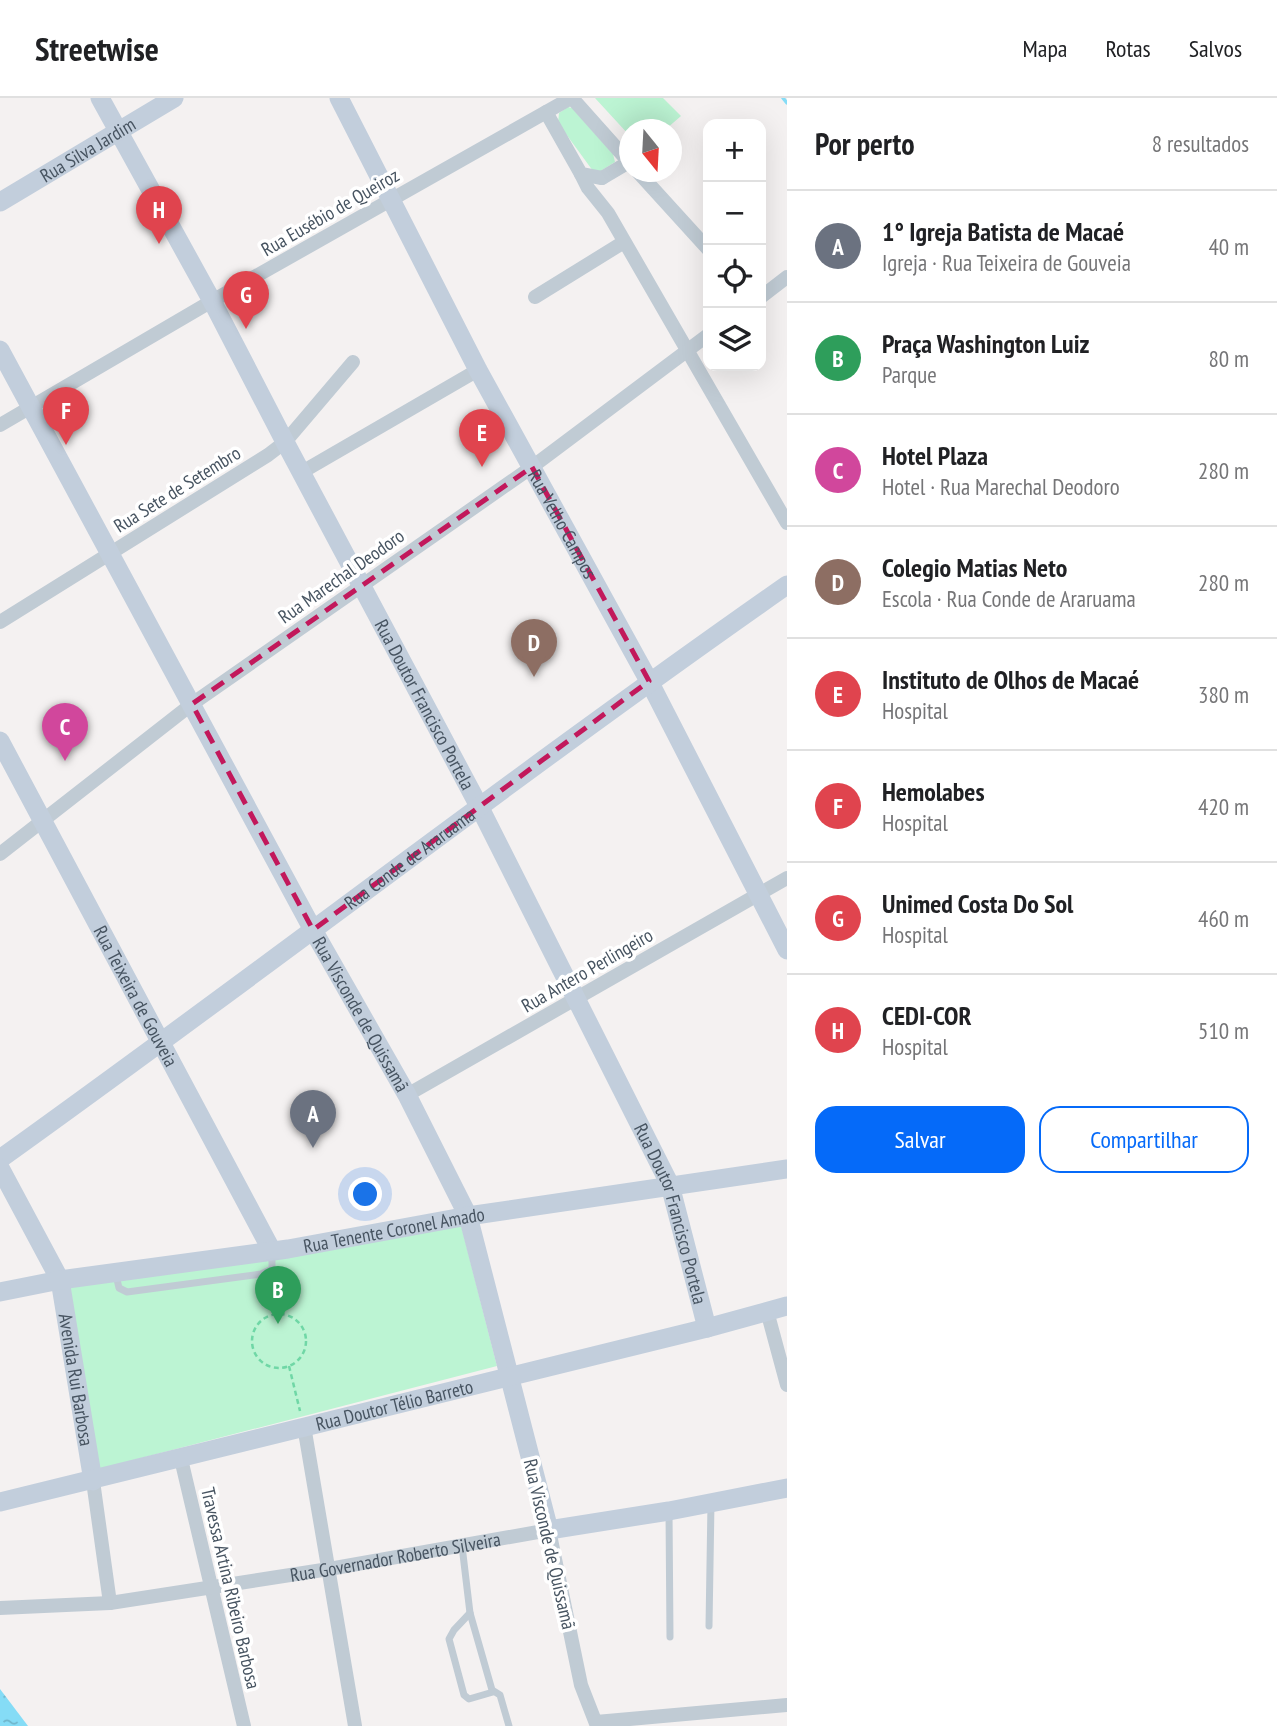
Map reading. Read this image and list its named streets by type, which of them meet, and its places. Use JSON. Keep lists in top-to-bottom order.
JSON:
{
  "streets": {
    "street": [
      "Rua Silva Jardim",
      "Rua Eusébio de Queiroz",
      "Rua Sete de Setembro",
      "Rua Velho Campos",
      "Rua Marechal Deodoro",
      "Rua Doutor Francisco Portela",
      "Rua Conde de Araruama",
      "Rua Antero Perlingeiro",
      "Rua Teixeira de Gouveia",
      "Rua Visconde de Quissamã",
      "Rua Tenente Coronel Amado",
      "Avenida Rui Barbosa",
      "Rua Doutor Télio Barreto",
      "Rua Governador Roberto Silveira",
      "Travessa Artina Ribeiro Barbosa"
    ]
  },
  "crossings": [
    ["Rua Silva Jardim", "Rua Doutor Francisco Portela"],
    ["Rua Eusébio de Queiroz", "Rua Velho Campos"],
    ["Rua Eusébio de Queiroz", "Rua Doutor Francisco Portela"],
    ["Rua Eusébio de Queiroz", "Rua Visconde de Quissamã"],
    ["Rua Sete de Setembro", "Rua Doutor Francisco Portela"],
    ["Rua Sete de Setembro", "Rua Visconde de Quissamã"],
    ["Rua Velho Campos", "Rua Marechal Deodoro"],
    ["Rua Velho Campos", "Rua Conde de Araruama"],
    ["Rua Velho Campos", "Rua Antero Perlingeiro"],
    ["Rua Marechal Deodoro", "Rua Doutor Francisco Portela"],
    ["Rua Marechal Deodoro", "Rua Teixeira de Gouveia"],
    ["Rua Marechal Deodoro", "Rua Visconde de Quissamã"],
    ["Rua Doutor Francisco Portela", "Rua Conde de Araruama"],
    ["Rua Doutor Francisco Portela", "Rua Antero Perlingeiro"],
    ["Rua Doutor Francisco Portela", "Rua Tenente Coronel Amado"],
    ["Rua Doutor Francisco Portela", "Rua Doutor Télio Barreto"],
    ["Rua Conde de Araruama", "Rua Teixeira de Gouveia"],
    ["Rua Conde de Araruama", "Rua Visconde de Quissamã"],
    ["Rua Antero Perlingeiro", "Rua Visconde de Quissamã"],
    ["Rua Teixeira de Gouveia", "Rua Tenente Coronel Amado"],
    ["Rua Visconde de Quissamã", "Rua Tenente Coronel Amado"],
    ["Rua Visconde de Quissamã", "Rua Doutor Télio Barreto"],
    ["Rua Visconde de Quissamã", "Rua Governador Roberto Silveira"],
    ["Rua Tenente Coronel Amado", "Avenida Rui Barbosa"],
    ["Avenida Rui Barbosa", "Rua Doutor Télio Barreto"],
    ["Avenida Rui Barbosa", "Rua Governador Roberto Silveira"],
    ["Rua Doutor Télio Barreto", "Travessa Artina Ribeiro Barbosa"],
    ["Rua Governador Roberto Silveira", "Travessa Artina Ribeiro Barbosa"]
  ],
  "north": "bottom",
  "page": {
    "header": "Streetwise",
    "nav": ["Mapa", "Rotas", "Salvos"],
    "heading": ["Por perto", "8 resultados"],
    "map_buttons": ["+", "−"],
    "pins": [
      "H",
      "G",
      "F",
      "E",
      "D",
      "C",
      "A",
      "B"
    ],
    "list": [
      {
        "mark": "A",
        "name": "1° Igreja Batista de Macaé",
        "note": "Igreja · Rua Teixeira de Gouveia",
        "value": "40 m"
      },
      {
        "mark": "B",
        "name": "Praça Washington Luiz",
        "note": "Parque",
        "value": "80 m"
      },
      {
        "mark": "C",
        "name": "Hotel Plaza",
        "note": "Hotel · Rua Marechal Deodoro",
        "value": "280 m"
      },
      {
        "mark": "D",
        "name": "Colegio Matias Neto",
        "note": "Escola · Rua Conde de Araruama",
        "value": "280 m"
      },
      {
        "mark": "E",
        "name": "Instituto de Olhos de Macaé",
        "note": "Hospital",
        "value": "380 m"
      },
      {
        "mark": "F",
        "name": "Hemolabes",
        "note": "Hospital",
        "value": "420 m"
      },
      {
        "mark": "G",
        "name": "Unimed Costa Do Sol",
        "note": "Hospital",
        "value": "460 m"
      },
      {
        "mark": "H",
        "name": "CEDI-COR",
        "note": "Hospital",
        "value": "510 m"
      }
    ],
    "buttons": ["Salvar", "Compartilhar"]
  }
}
